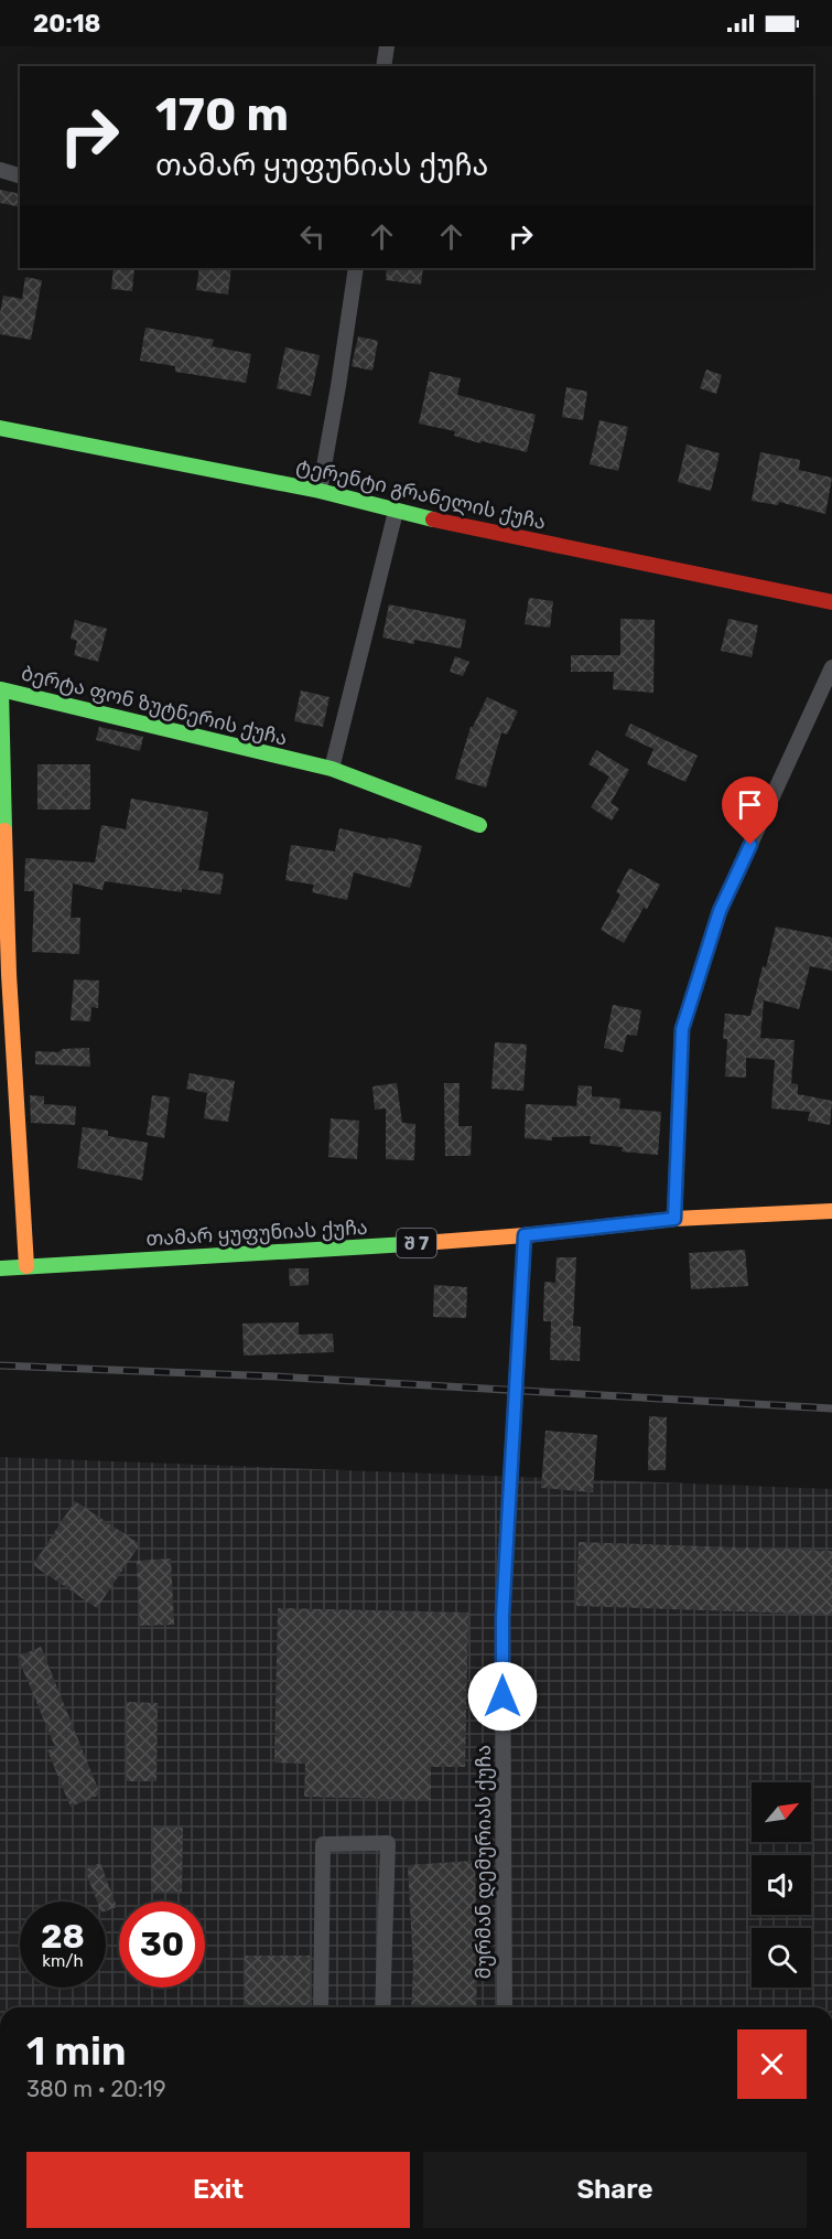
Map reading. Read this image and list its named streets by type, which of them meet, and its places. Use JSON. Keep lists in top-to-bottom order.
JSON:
{
  "streets": {
    "street": [
      "ტერენტი გრანელის ქუჩა",
      "ბერტა ფონ ზუტნერის ქუჩა",
      "თამარ ყუფუნიას ქუჩა",
      "შ 7",
      "მურმან დემურიას ქუჩა"
    ]
  },
  "crossings": [
    ["ბერტა ფონ ზუტნერის ქუჩა", "თამარ ყუფუნიას ქუჩა"],
    ["თამარ ყუფუნიას ქუჩა", "მურმან დემურიას ქუჩა"]
  ],
  "north": "top right",
  "page": {
    "status": "20:18",
    "turn": ["170 m", "თამარ ყუფუნიას ქუჩა"],
    "speed": "28 km/h",
    "limit": "30",
    "heading": ["1 min", "380 m · 20:19"],
    "buttons": ["Exit", "Share"]
  }
}
